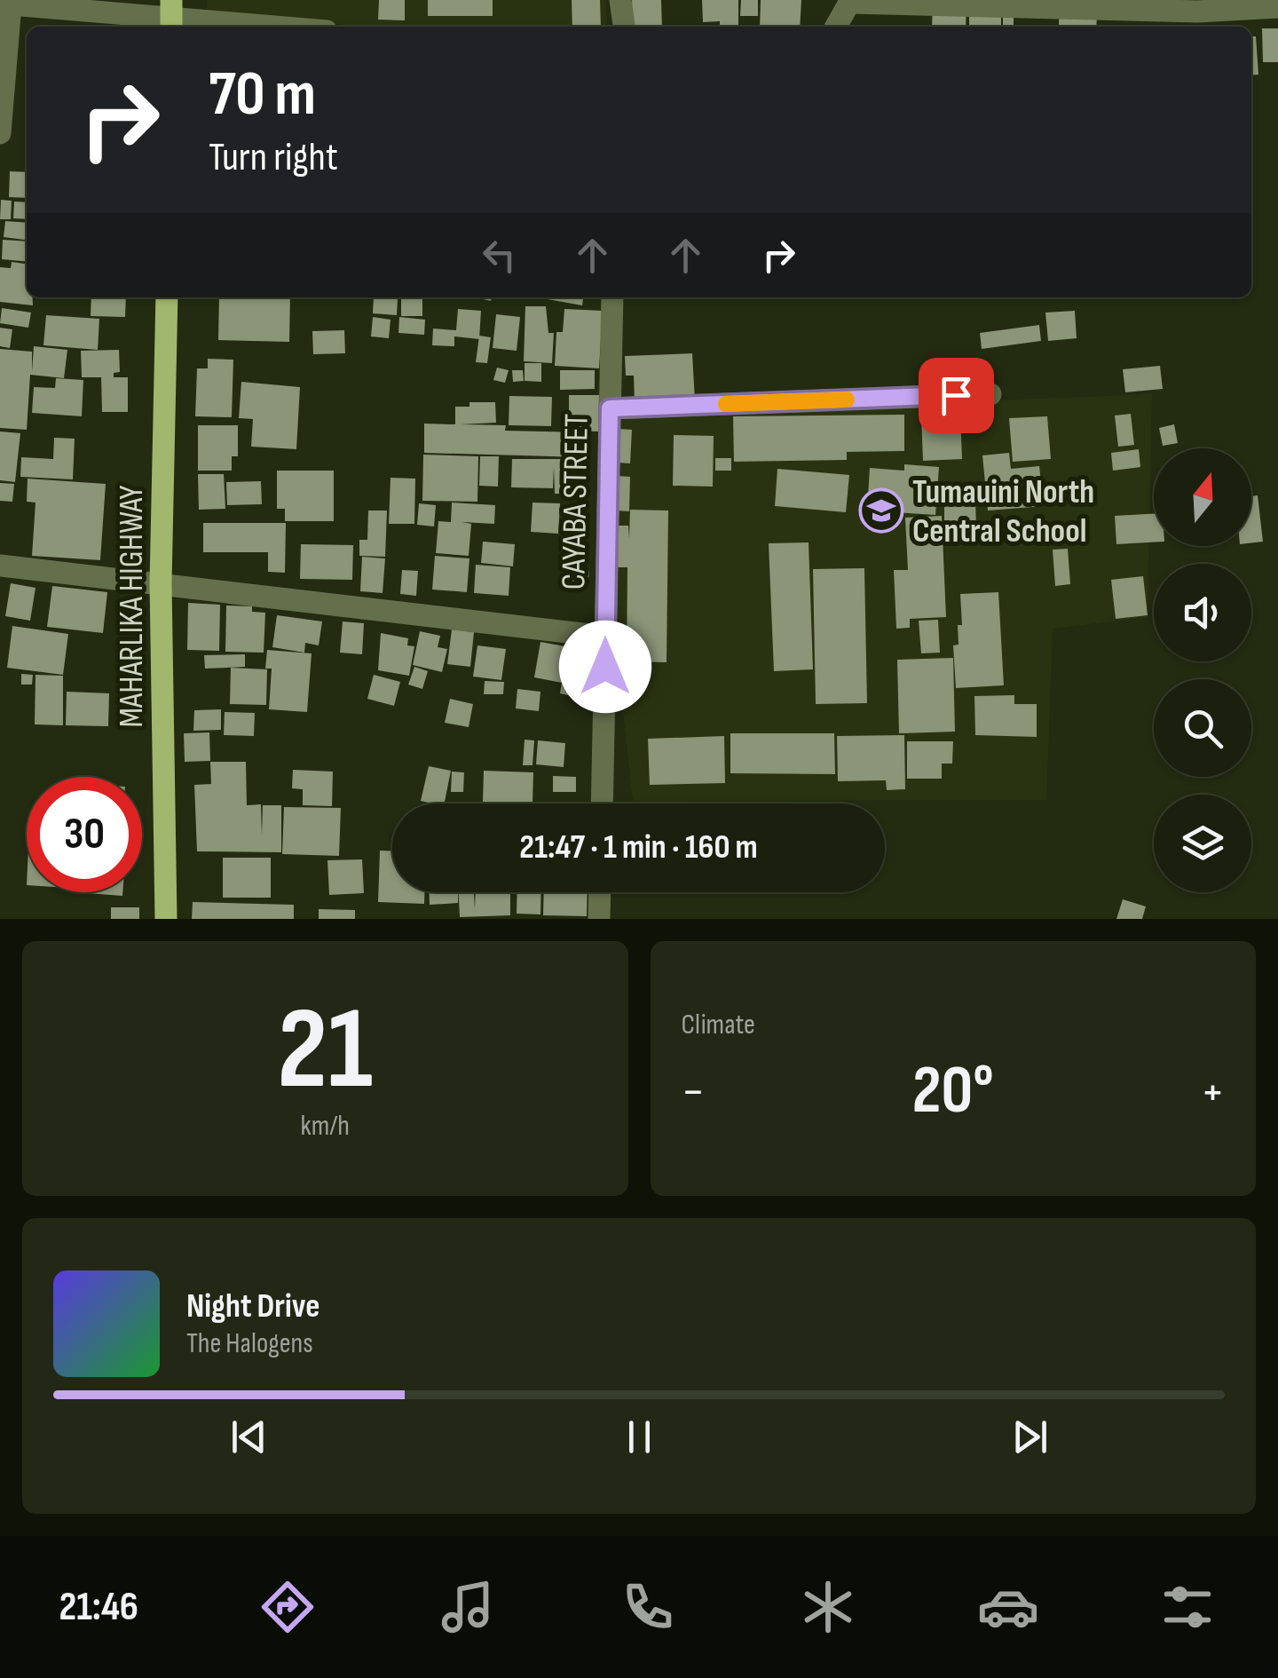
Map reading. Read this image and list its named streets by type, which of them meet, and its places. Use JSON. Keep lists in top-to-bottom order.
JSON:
{
  "streets": {
    "main road": ["MAHARLIKA HIGHWAY"],
    "street": ["CAYABA STREET"]
  },
  "places": {
    "school or university": ["Tumauini North Central School"]
  },
  "north": "top",
  "page": {
    "turn": ["70 m", "Turn right"],
    "limit": "30",
    "trip": "21:47 · 1 min · 160 m",
    "tile": [
      ["21", "km/h"],
      "Climate"
    ],
    "heat": ["−", "20°", "+"],
    "song": ["Night Drive", "The Halogens"],
    "tabs": "21:46"
  }
}
